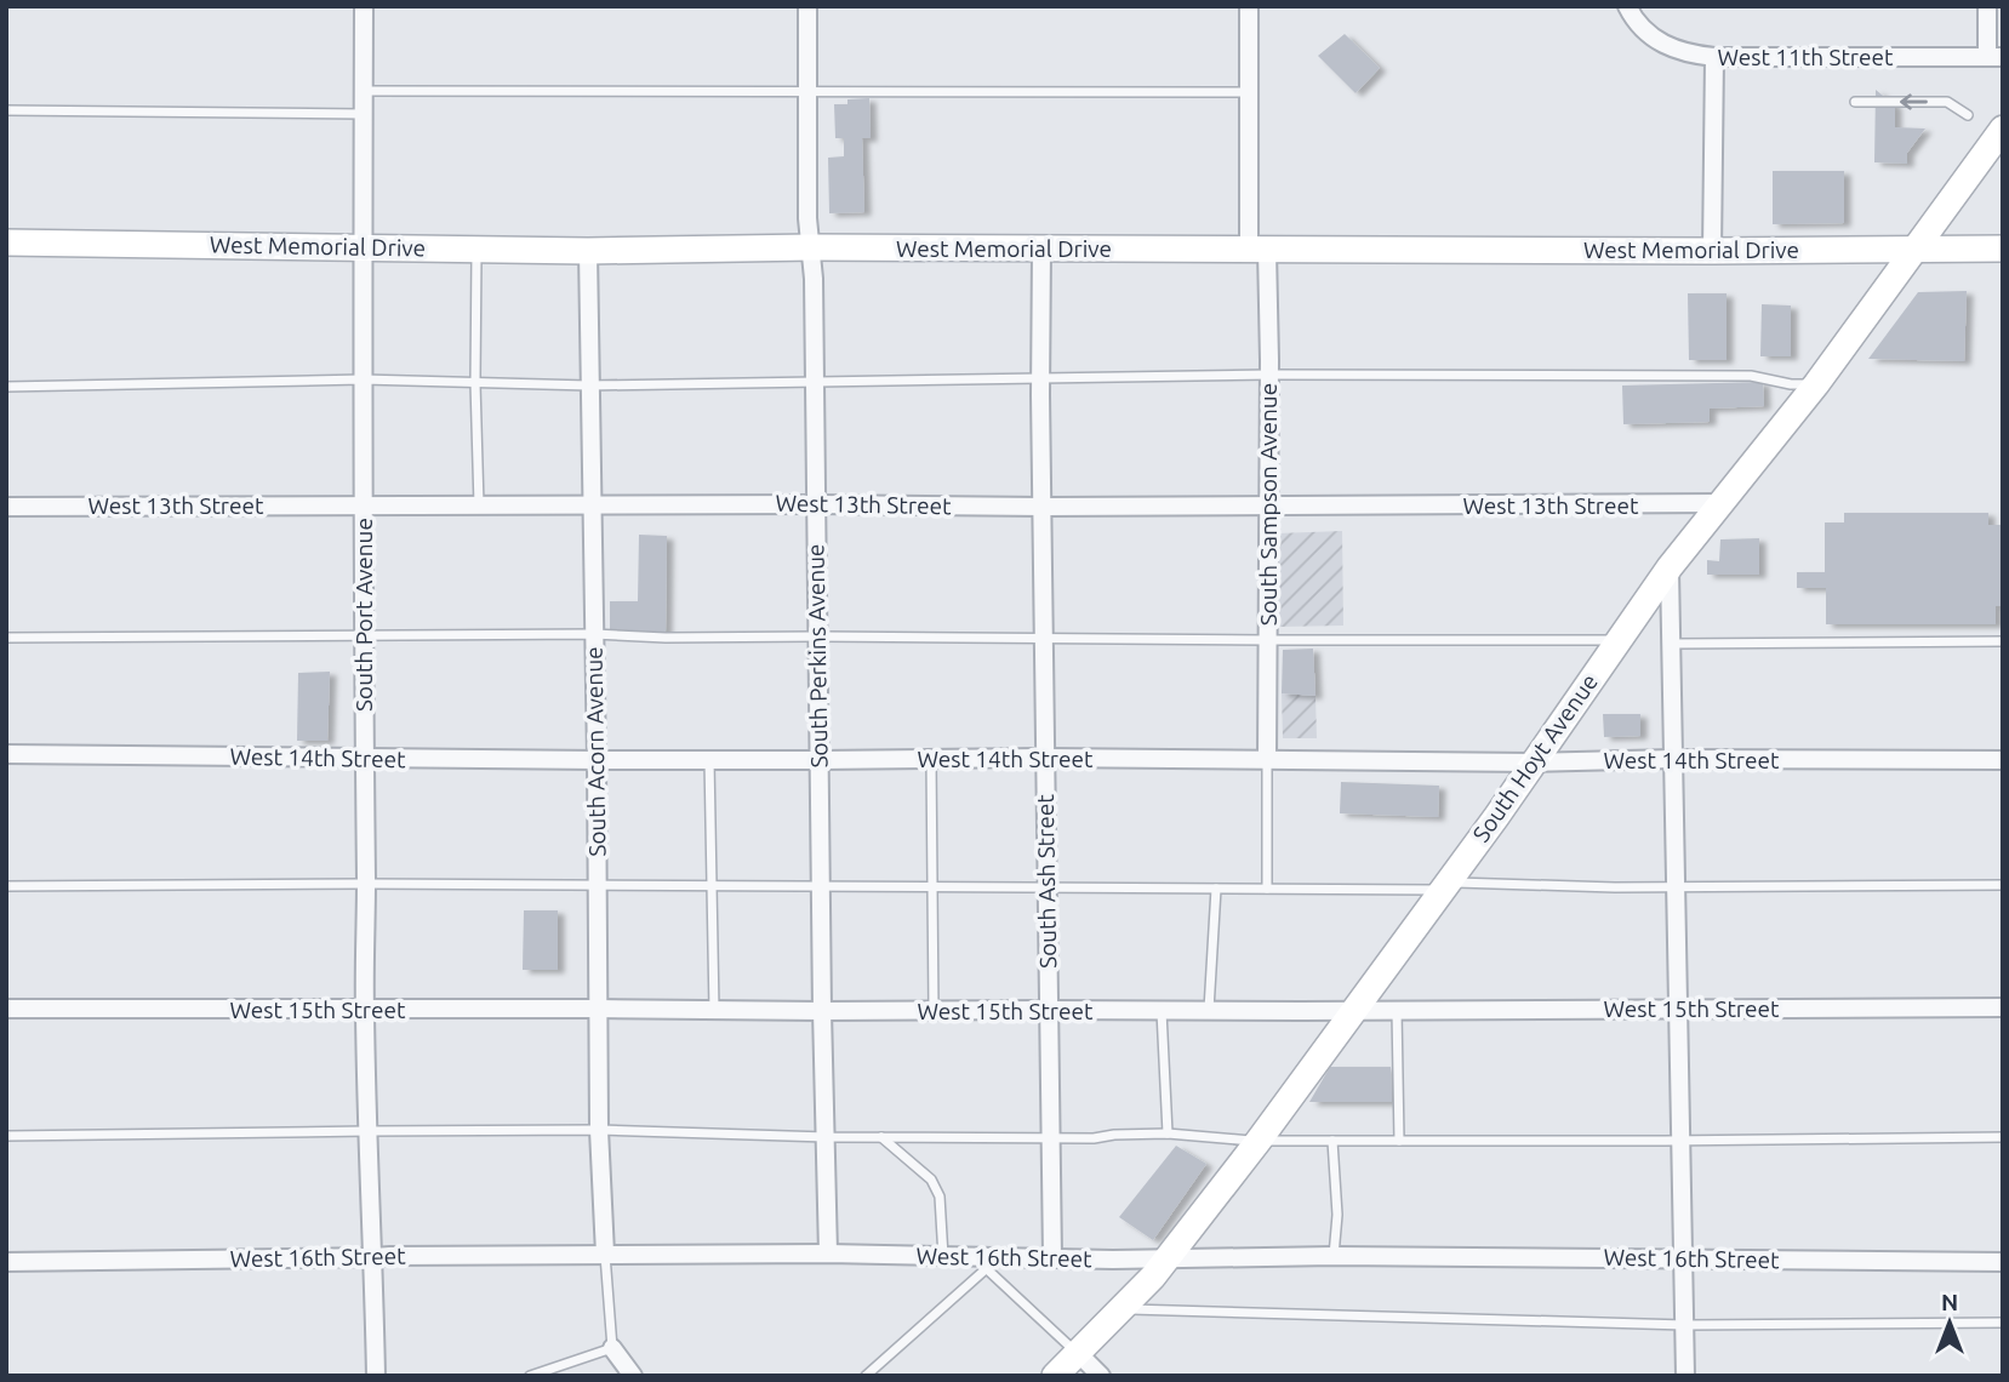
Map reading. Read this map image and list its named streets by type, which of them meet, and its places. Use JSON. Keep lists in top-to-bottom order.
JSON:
{
  "streets": {
    "main road": ["West Memorial Drive", "South Hoyt Avenue"],
    "street": [
      "West 11th Street",
      "West 13th Street",
      "South Sampson Avenue",
      "South Port Avenue",
      "South Perkins Avenue",
      "South Acorn Avenue",
      "West 14th Street",
      "South Ash Street",
      "West 15th Street",
      "West 16th Street"
    ]
  },
  "crossings": [
    ["West Memorial Drive", "South Sampson Avenue"],
    ["West Memorial Drive", "South Port Avenue"],
    ["West Memorial Drive", "South Perkins Avenue"],
    ["West Memorial Drive", "South Acorn Avenue"],
    ["West Memorial Drive", "South Hoyt Avenue"],
    ["West Memorial Drive", "South Ash Street"],
    ["West 13th Street", "South Sampson Avenue"],
    ["West 13th Street", "South Port Avenue"],
    ["West 13th Street", "South Perkins Avenue"],
    ["West 13th Street", "South Acorn Avenue"],
    ["West 13th Street", "South Hoyt Avenue"],
    ["West 13th Street", "South Ash Street"],
    ["South Sampson Avenue", "West 14th Street"],
    ["South Port Avenue", "West 14th Street"],
    ["South Port Avenue", "West 15th Street"],
    ["South Port Avenue", "West 16th Street"],
    ["South Perkins Avenue", "West 14th Street"],
    ["South Perkins Avenue", "West 15th Street"],
    ["South Perkins Avenue", "West 16th Street"],
    ["South Acorn Avenue", "West 14th Street"],
    ["South Acorn Avenue", "West 15th Street"],
    ["South Acorn Avenue", "West 16th Street"],
    ["West 14th Street", "South Hoyt Avenue"],
    ["West 14th Street", "South Ash Street"],
    ["South Hoyt Avenue", "West 15th Street"],
    ["South Hoyt Avenue", "West 16th Street"],
    ["South Ash Street", "West 15th Street"],
    ["South Ash Street", "West 16th Street"]
  ],
  "north": "top"
}
